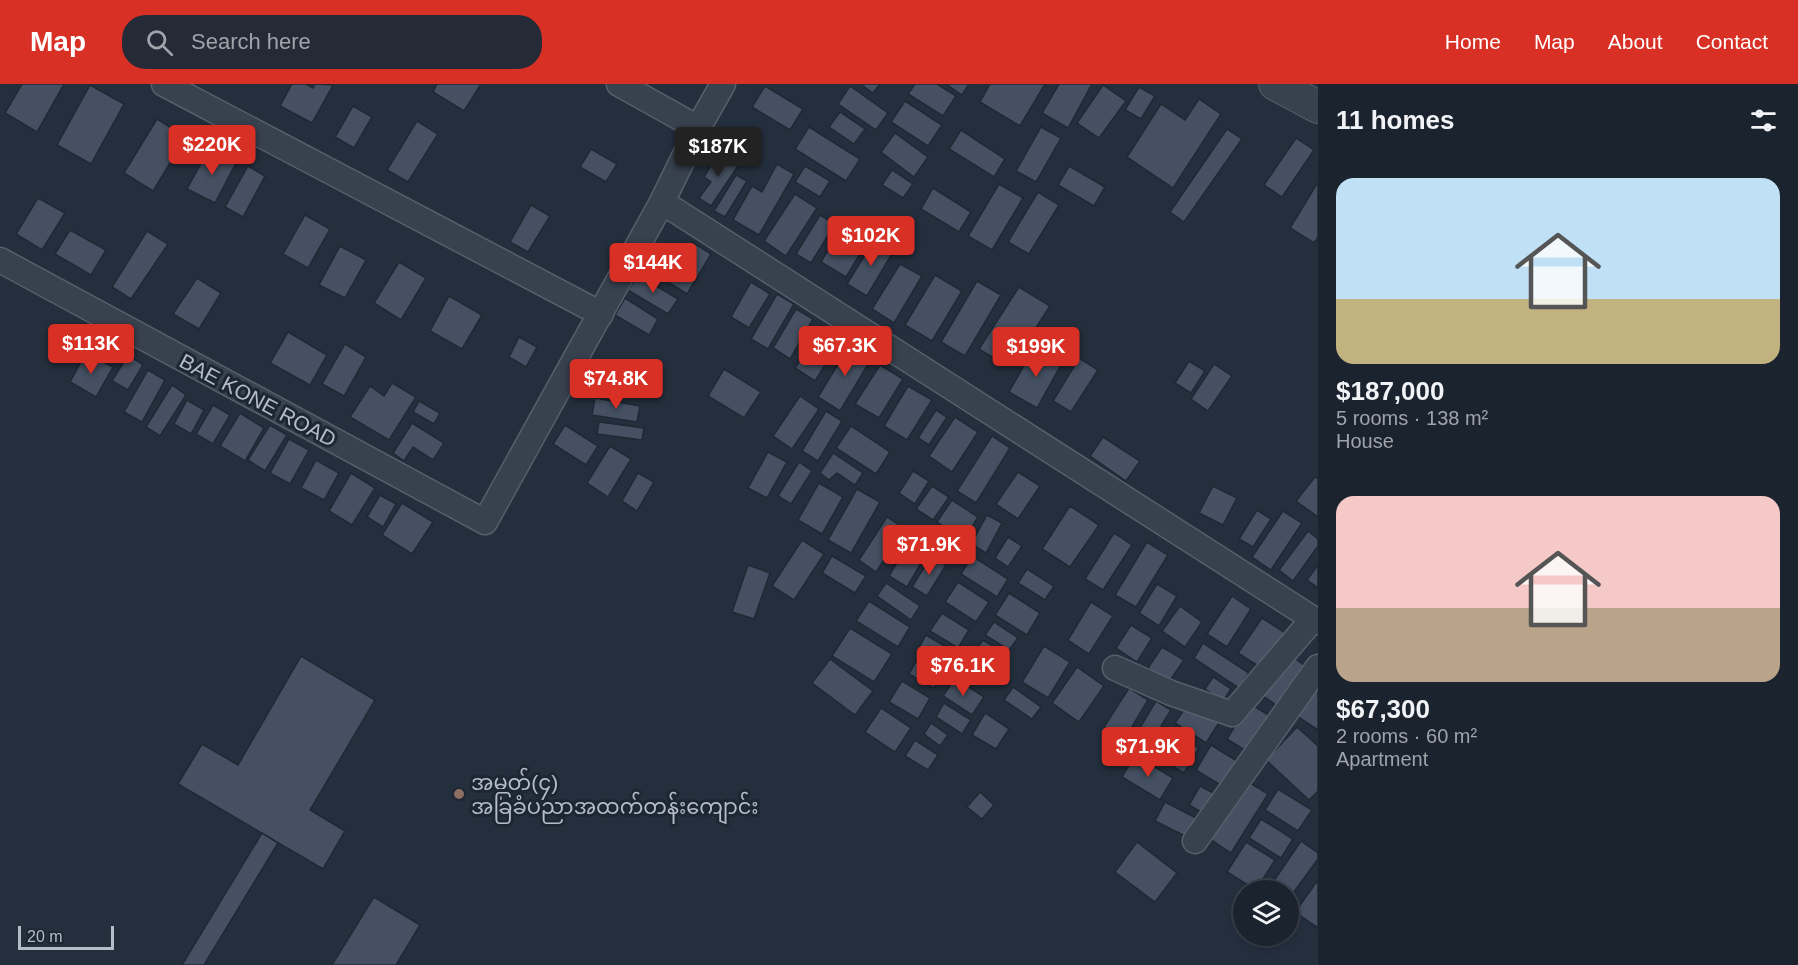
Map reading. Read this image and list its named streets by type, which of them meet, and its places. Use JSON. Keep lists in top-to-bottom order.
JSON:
{
  "streets": {
    "street": ["BAE KONE ROAD"]
  },
  "places": ["အမှတ်(၄) အခြခံပညာအထက်တန်းကျောင်း"],
  "scale_bar": "20 m",
  "page": {
    "header": "Map",
    "search": "Search here",
    "nav": [
      "Home",
      "Map",
      "About",
      "Contact"
    ],
    "heading": "11 homes",
    "price": [
      "$220K",
      "$187K",
      "$102K",
      "$144K",
      "$113K",
      "$67.3K",
      "$199K",
      "$74.8K",
      "$71.9K",
      "$76.1K",
      "$71.9K"
    ],
    "list": [
      {
        "name": "$187,000",
        "note": "5 rooms · 138 m² · House"
      },
      {
        "name": "$67,300",
        "note": "2 rooms · 60 m² · Apartment"
      }
    ],
    "scale": "20 m"
  }
}
